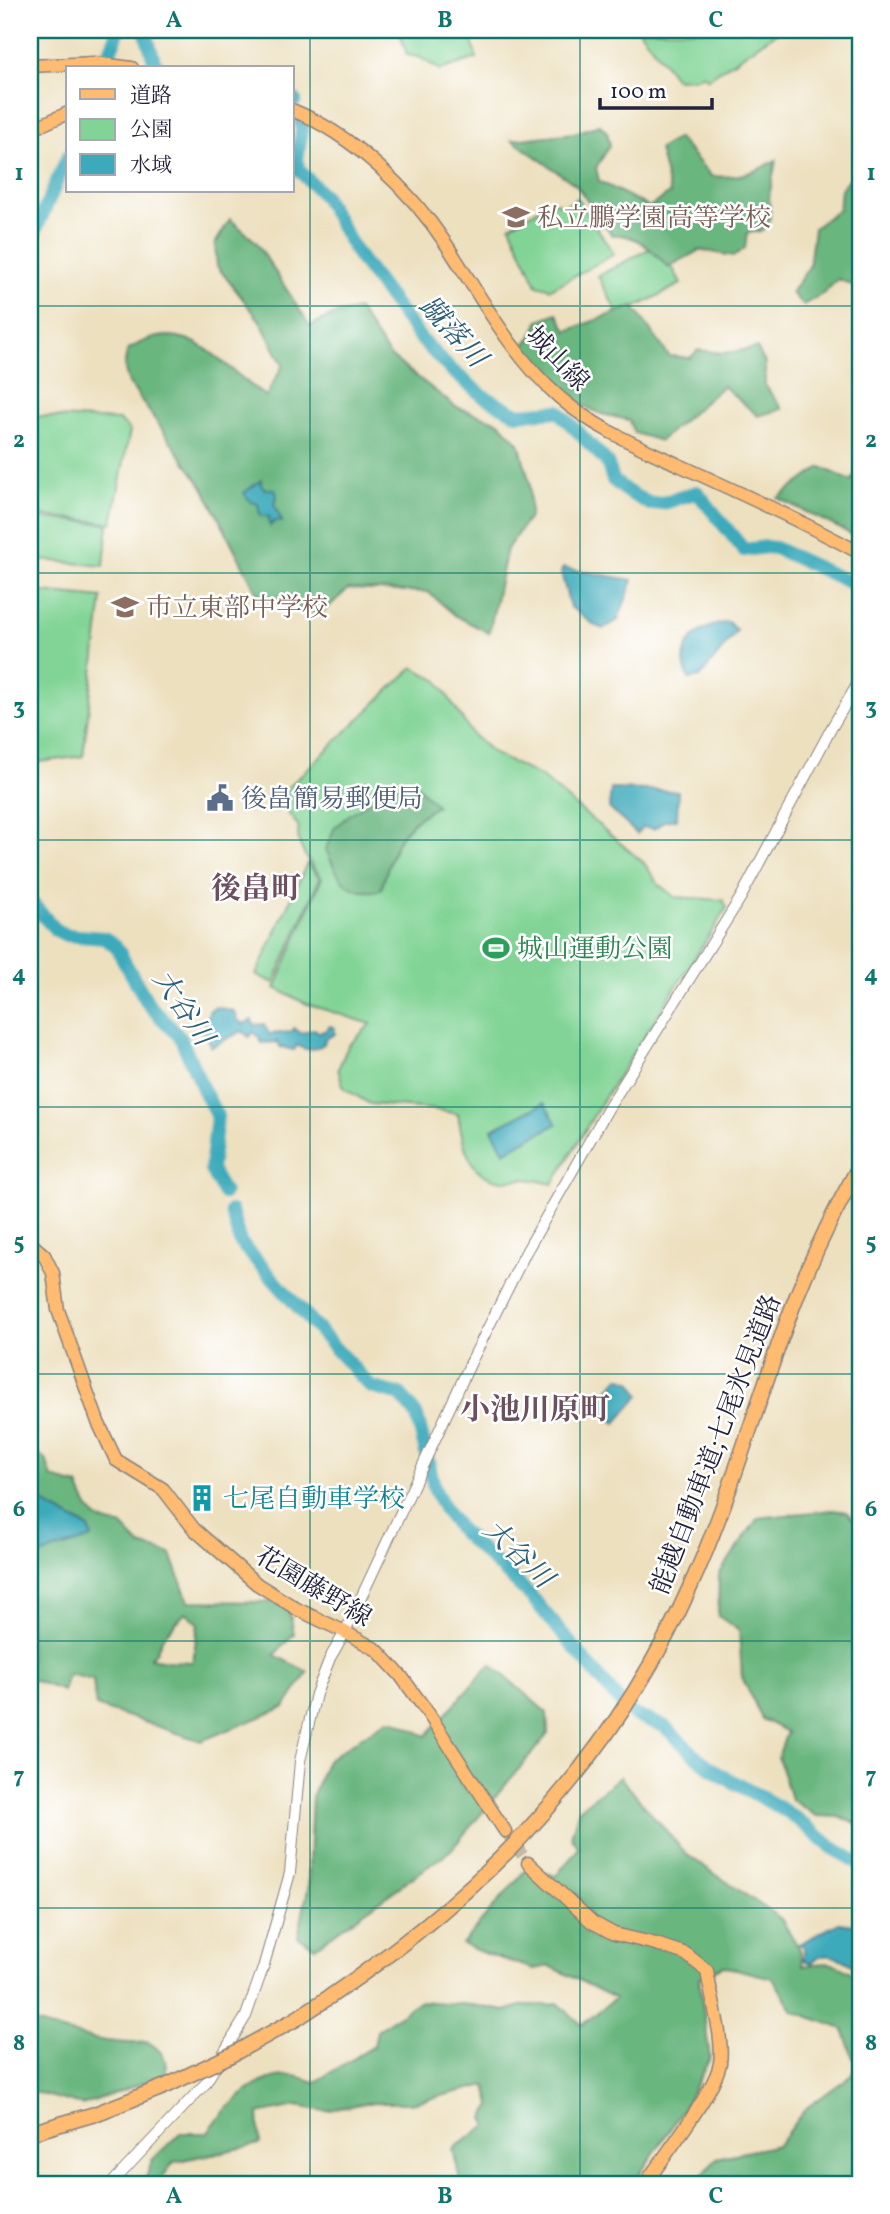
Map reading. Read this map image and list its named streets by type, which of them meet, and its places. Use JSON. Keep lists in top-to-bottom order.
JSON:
{
  "streets": {
    "highway": ["能越自動車道;七尾氷見道路"],
    "main road": ["城山線", "花園藤野線"]
  },
  "districts": ["後畠町", "小池川原町"],
  "water": ["蹴落川", "大谷川"],
  "places": {
    "school or university": ["私立鵬学園高等学校", "市立東部中学校"],
    "public building": ["後畠簡易郵便局"],
    "sports": ["城山運動公園"],
    "building": ["七尾自動車学校"]
  },
  "legend": ["道路", "公園", "水域"],
  "scale_bar": "100 m",
  "grid": {
    "columns": ["A", "B", "C"],
    "rows": [
      "1",
      "2",
      "3",
      "4",
      "5",
      "6",
      "7",
      "8"
    ]
  }
}
